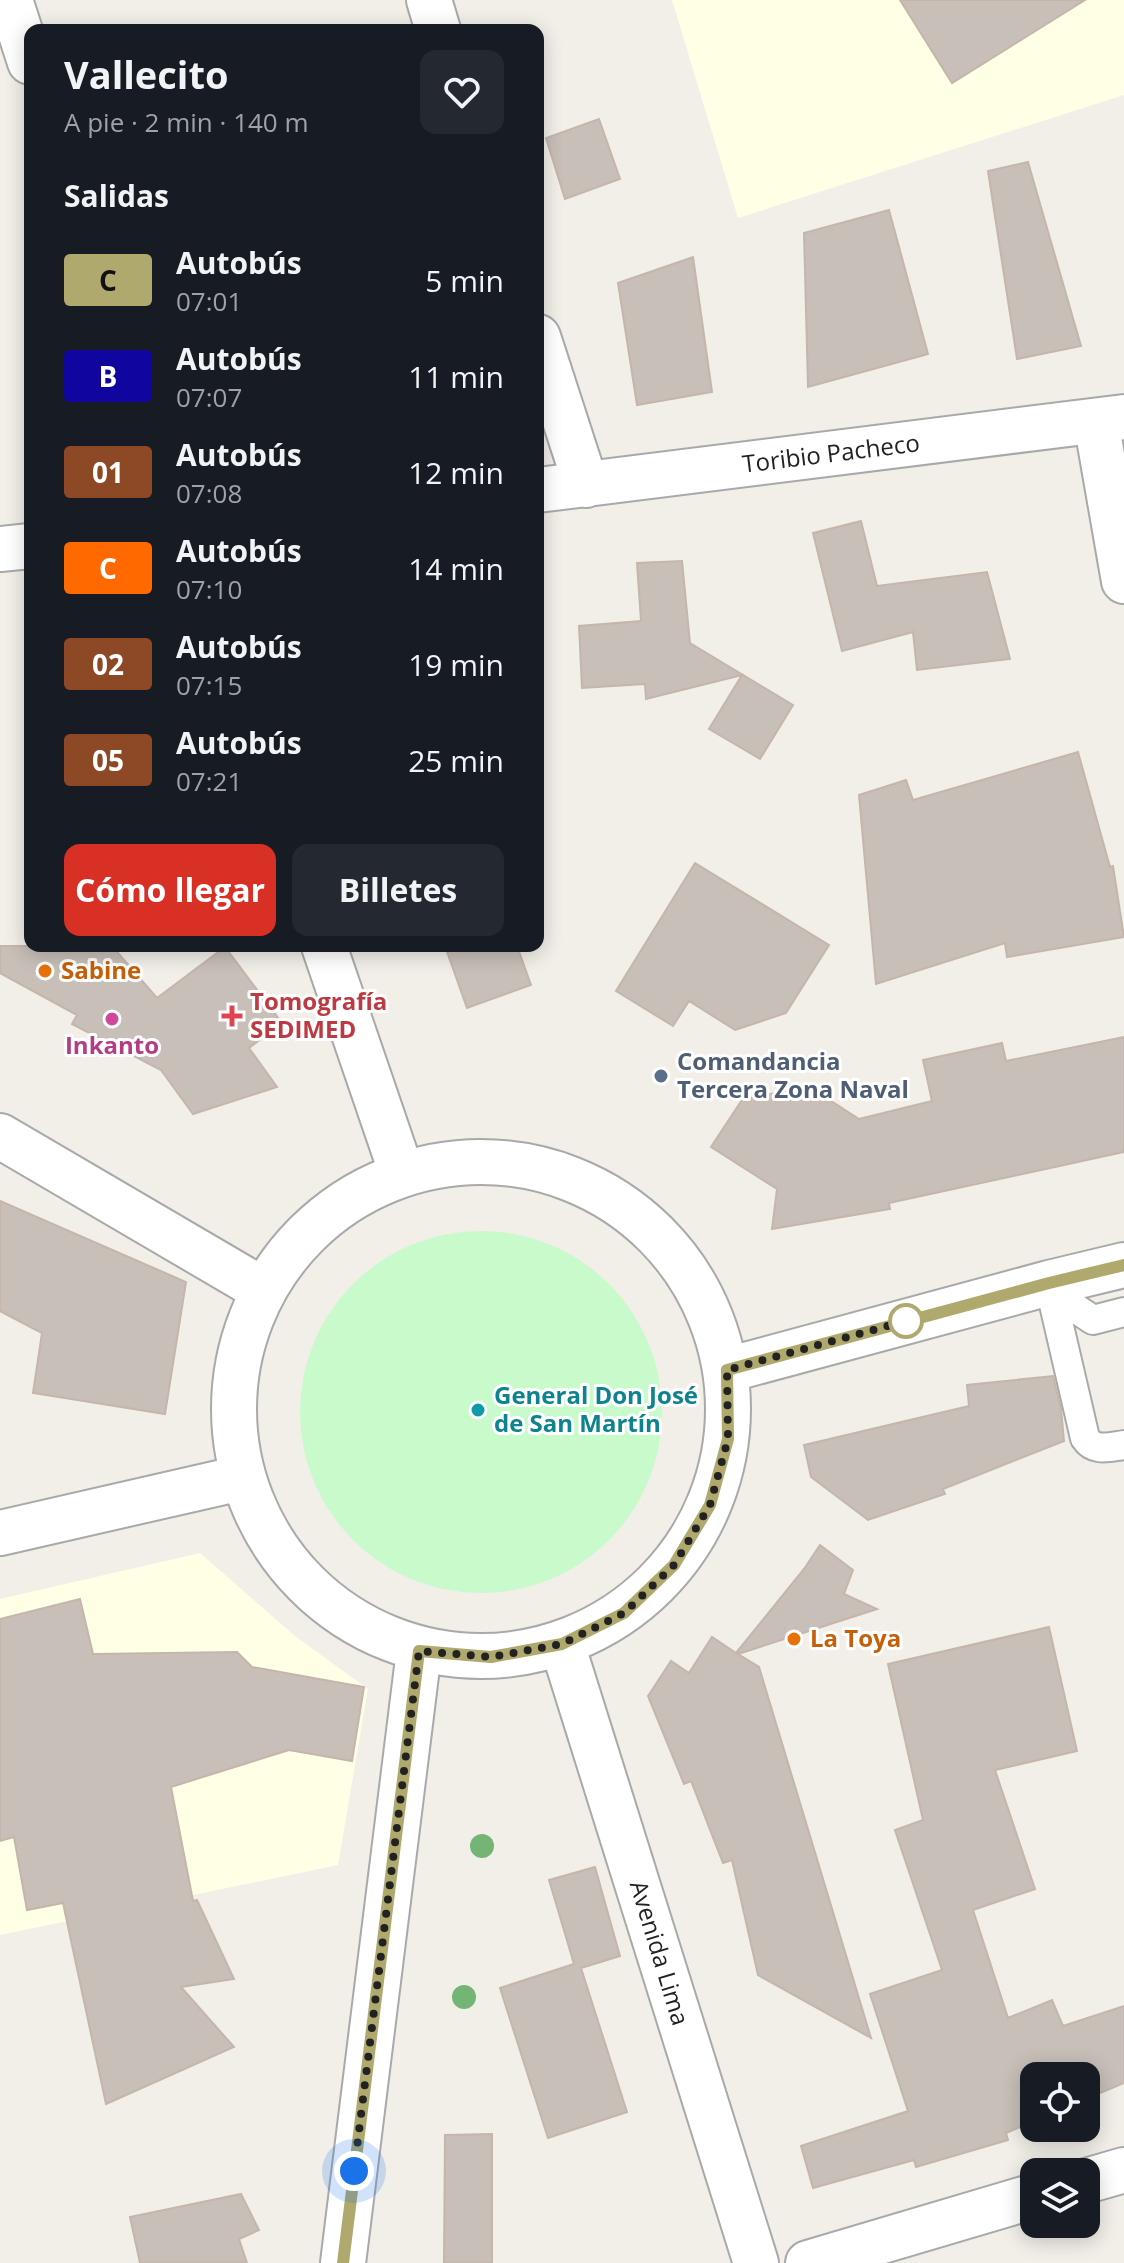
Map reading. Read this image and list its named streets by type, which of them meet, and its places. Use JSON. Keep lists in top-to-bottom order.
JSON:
{
  "streets": {
    "street": ["Toribio Pacheco", "Avenida Lima"]
  },
  "places": {
    "other": [
      "Sabine",
      "Inkanto",
      "Comandancia Tercera Zona Naval",
      "General Don José de San Martín",
      "La Toya"
    ],
    "health": ["Tomografía SEDIMED"]
  },
  "lines": ["bus line C"],
  "page": {
    "heading": [
      ["Vallecito", "A pie · 2 min · 140 m"],
      "Salidas"
    ],
    "list": [
      {
        "mark": "C",
        "name": "Autobús",
        "note": "07:01",
        "value": "5 min"
      },
      {
        "mark": "B",
        "name": "Autobús",
        "note": "07:07",
        "value": "11 min"
      },
      {
        "mark": "01",
        "name": "Autobús",
        "note": "07:08",
        "value": "12 min"
      },
      {
        "mark": "C",
        "name": "Autobús",
        "note": "07:10",
        "value": "14 min"
      },
      {
        "mark": "02",
        "name": "Autobús",
        "note": "07:15",
        "value": "19 min"
      },
      {
        "mark": "05",
        "name": "Autobús",
        "note": "07:21",
        "value": "25 min"
      }
    ],
    "buttons": ["Cómo llegar", "Billetes"]
  }
}
